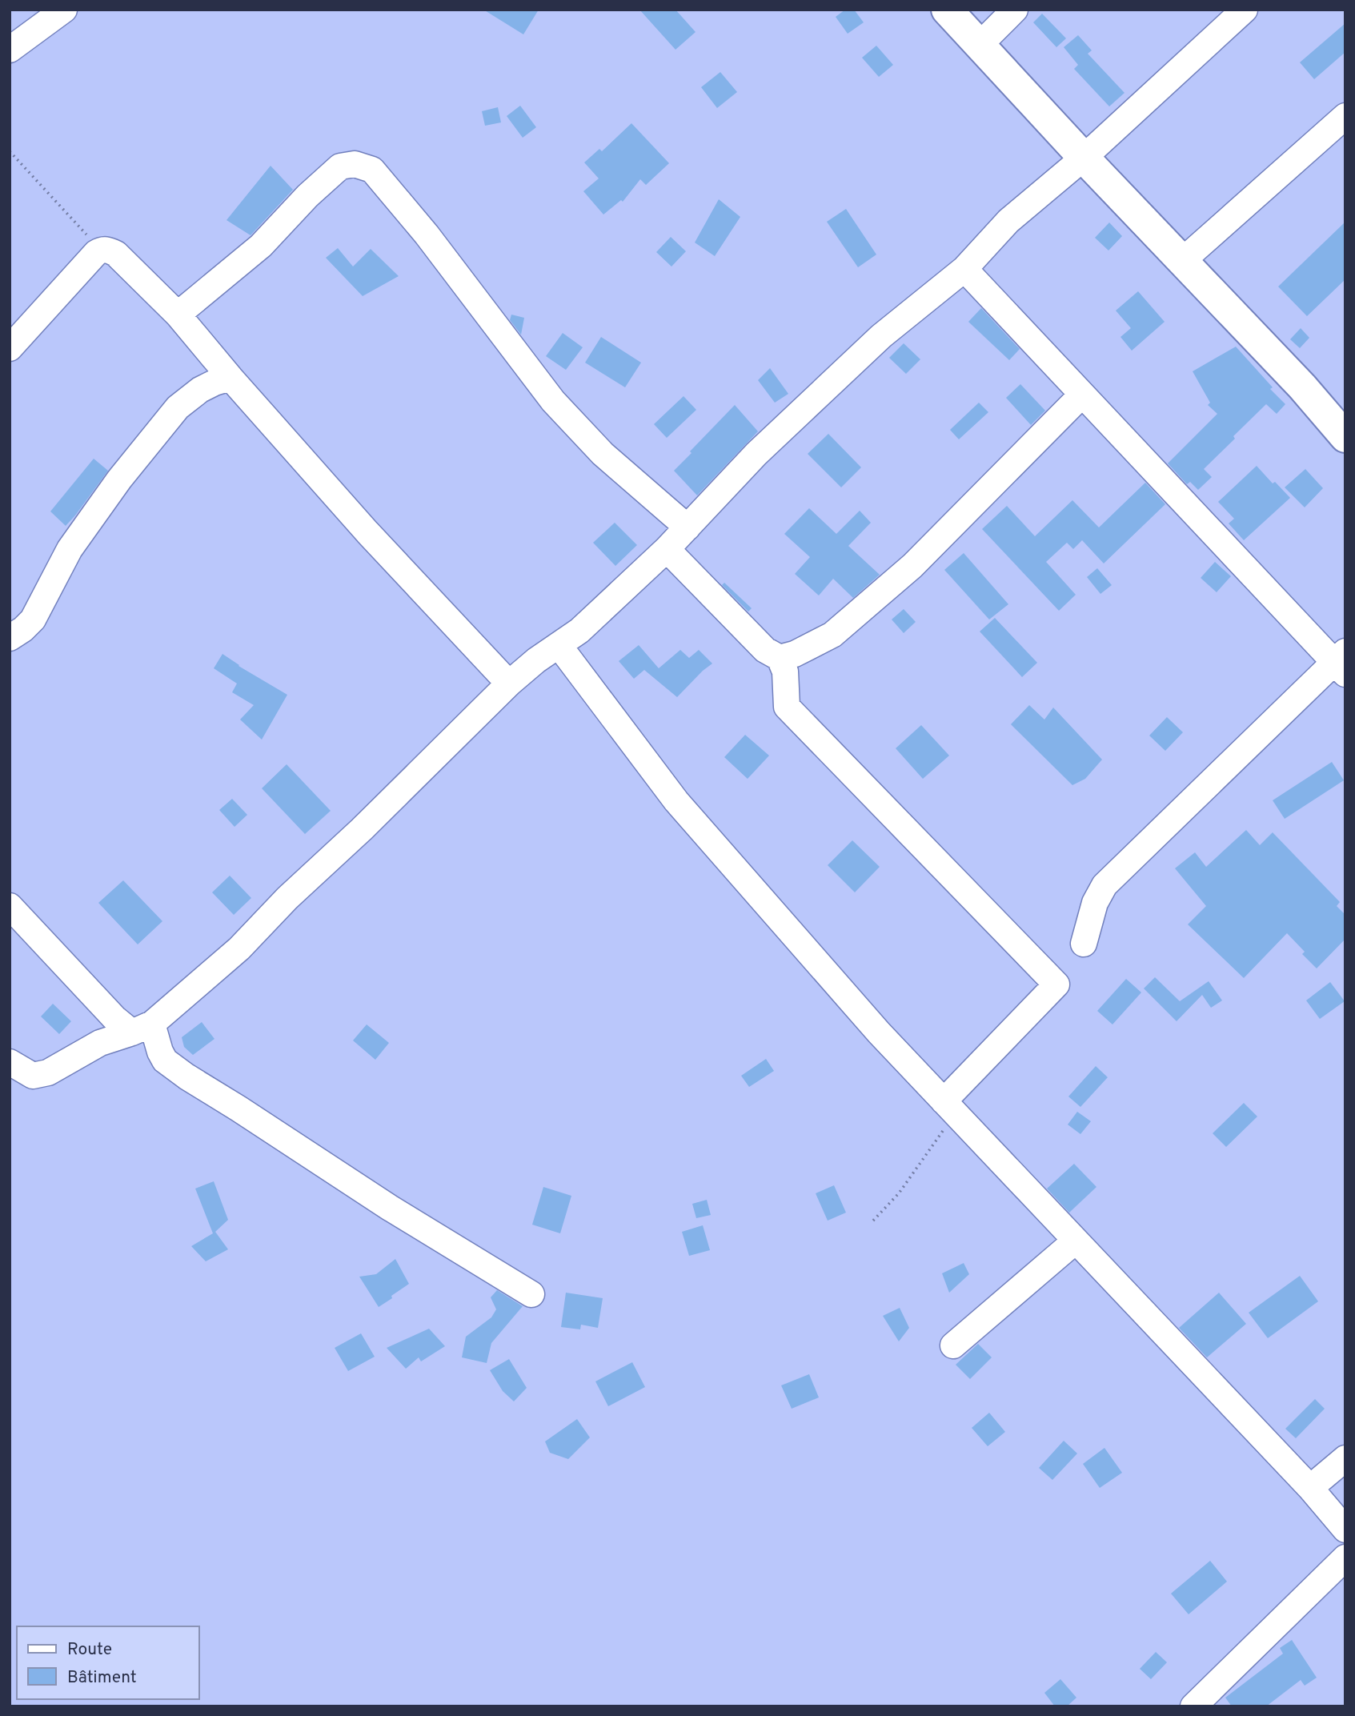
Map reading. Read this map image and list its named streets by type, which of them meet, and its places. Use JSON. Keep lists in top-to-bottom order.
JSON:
{
  "legend": ["Route", "Bâtiment"]
}
